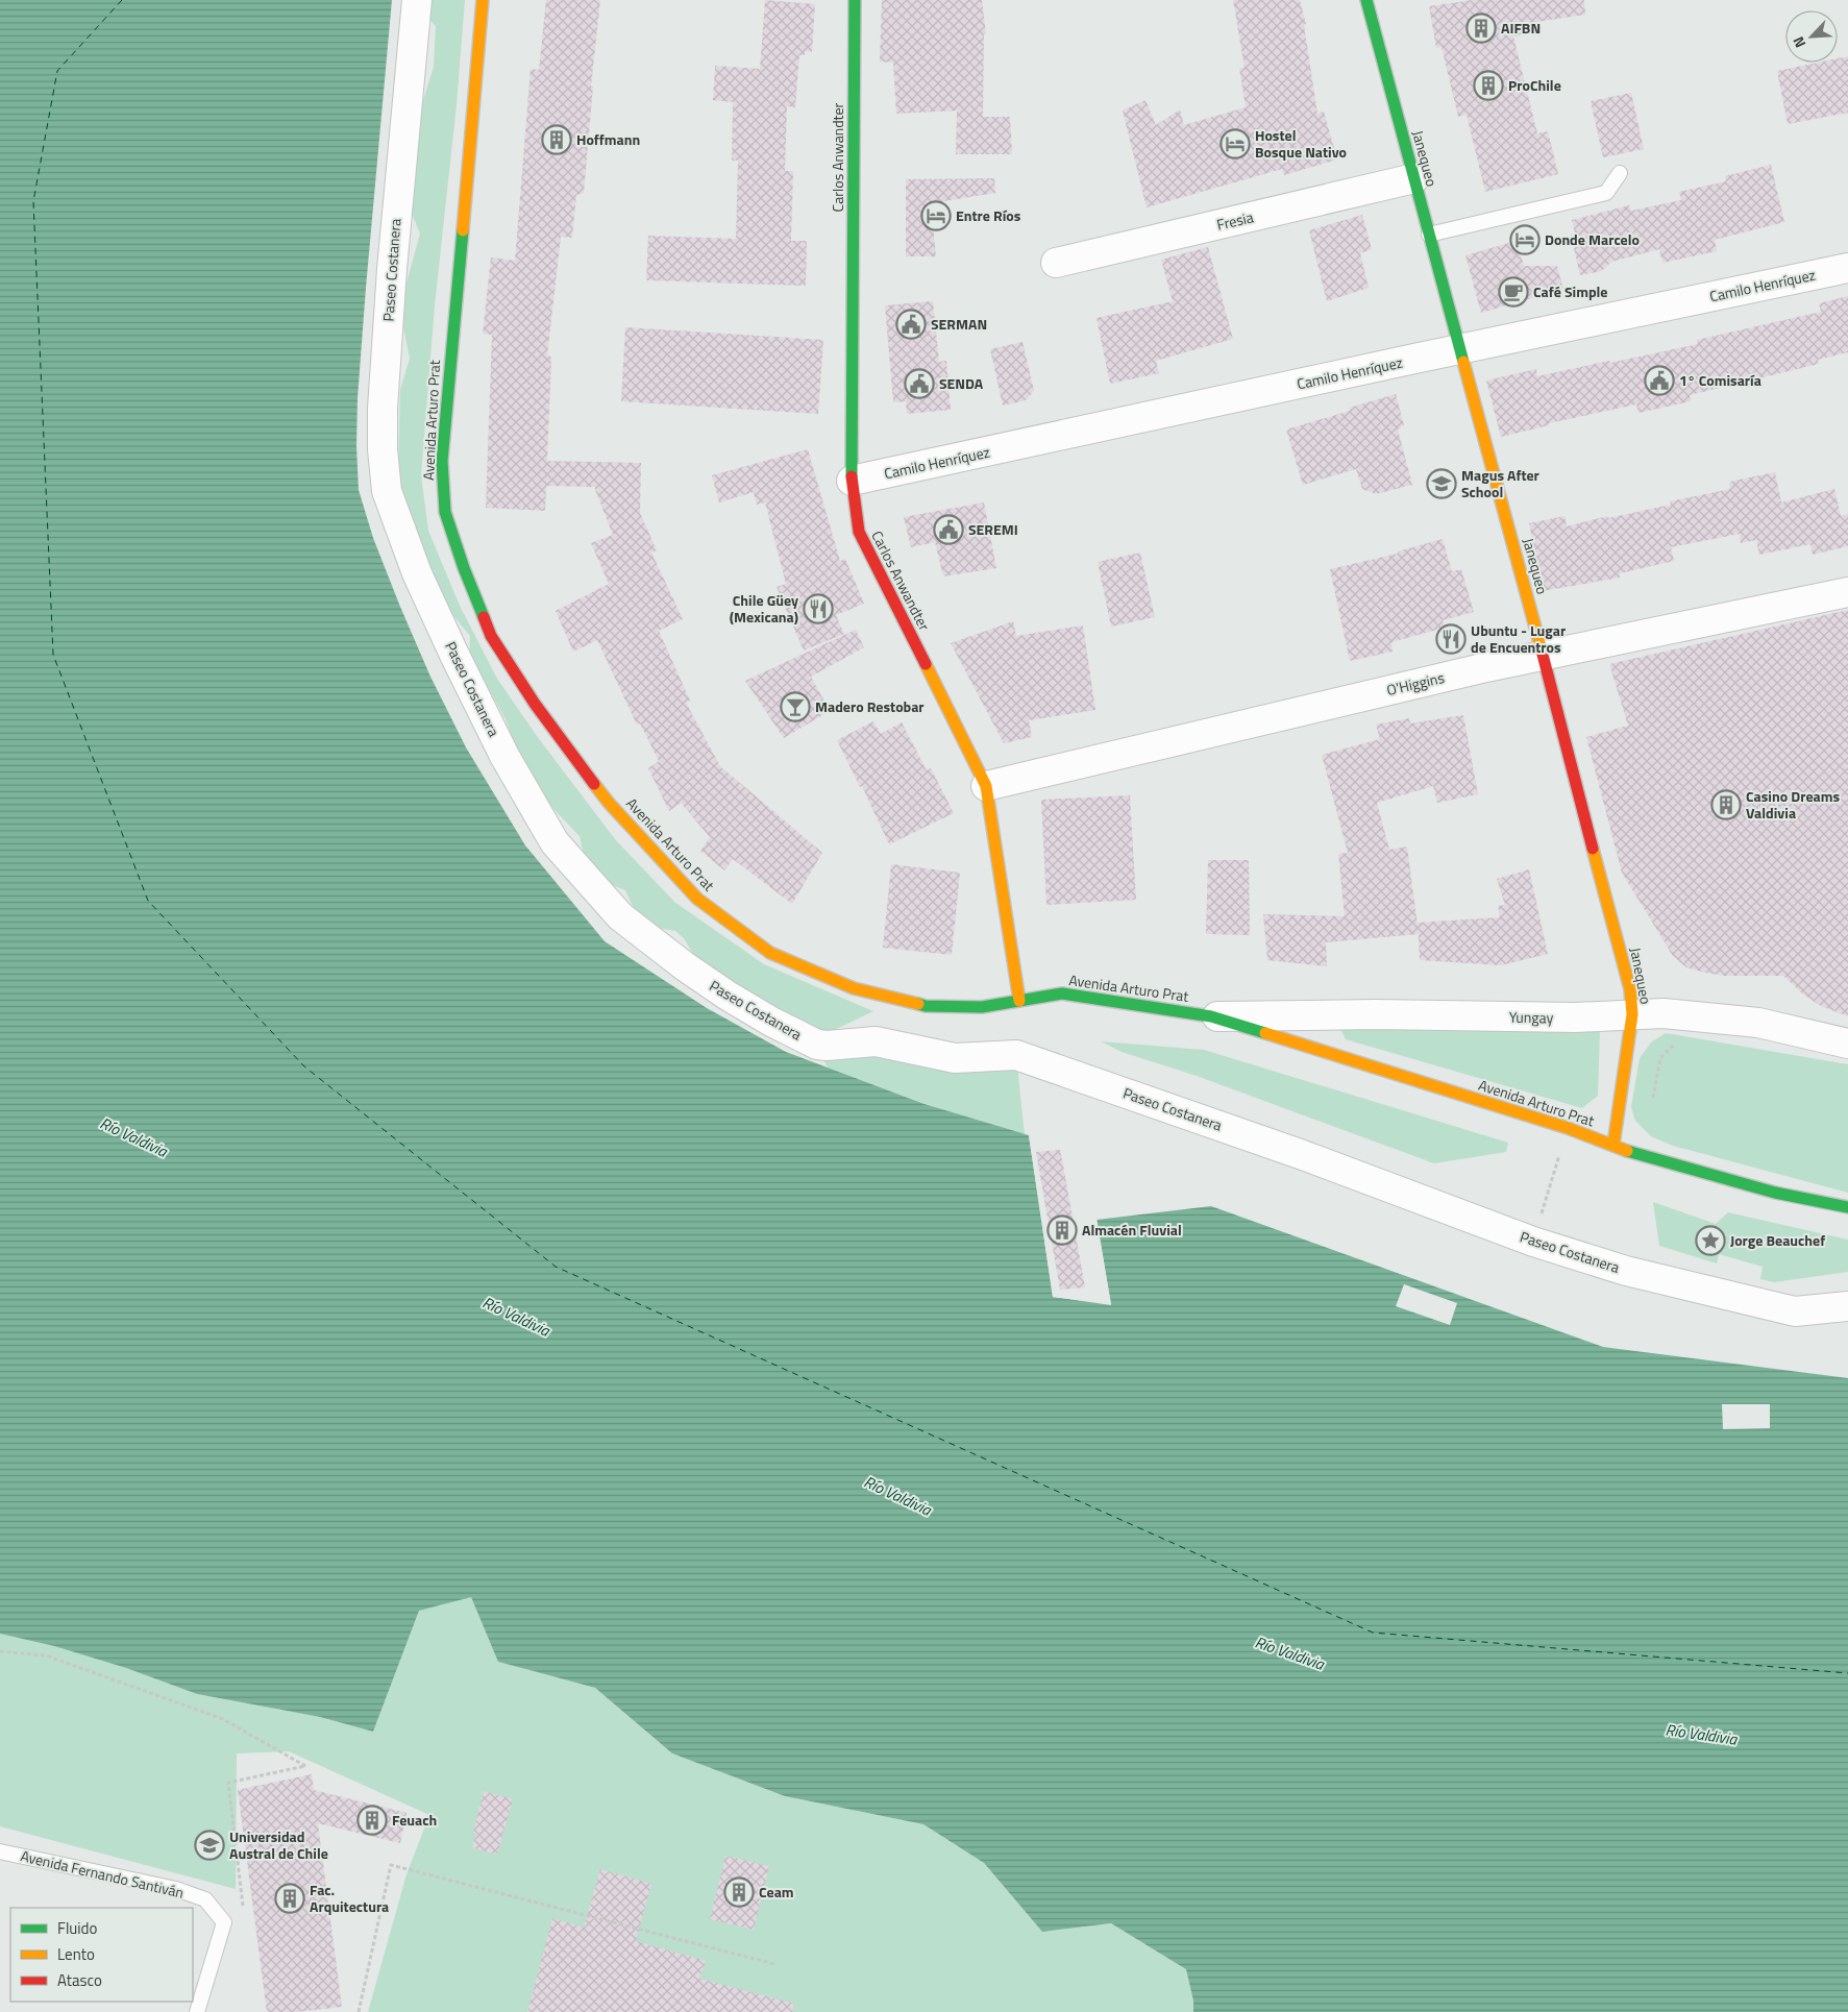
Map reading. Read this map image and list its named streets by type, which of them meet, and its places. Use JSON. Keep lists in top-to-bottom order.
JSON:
{
  "streets": {
    "street": [
      "Carlos Anwandter",
      "Janequeo",
      "Fresia",
      "Paseo Costanera",
      "Camilo Henríquez",
      "Avenida Arturo Prat",
      "O'Higgins",
      "Yungay"
    ],
    "lane": ["Avenida Fernando Santiván"]
  },
  "crossings": [
    ["Carlos Anwandter", "Camilo Henríquez"],
    ["Carlos Anwandter", "Avenida Arturo Prat"],
    ["Carlos Anwandter", "O'Higgins"],
    ["Janequeo", "Fresia"],
    ["Janequeo", "Camilo Henríquez"],
    ["Janequeo", "Avenida Arturo Prat"],
    ["Janequeo", "O'Higgins"],
    ["Janequeo", "Yungay"],
    ["Avenida Arturo Prat", "Yungay"]
  ],
  "water": ["Río Valdivia"],
  "places": {
    "building": [
      "AIFBN",
      "ProChile",
      "Hoffmann",
      "Casino Dreams Valdivia",
      "Almacén Fluvial",
      "Feuach",
      "Ceam",
      "Fac. Arquitectura"
    ],
    "hotel": ["Hostel Bosque Nativo", "Entre Ríos", "Donde Marcelo"],
    "cafe": ["Café Simple"],
    "public building": [
      "SERMAN",
      "1° Comisaría",
      "SENDA",
      "SEREMI"
    ],
    "school or university": ["Magus After School", "Universidad Austral de Chile"],
    "restaurant": ["Chile Güey (Mexicana)", "Ubuntu - Lugar de Encuentros"],
    "bar": ["Madero Restobar"],
    "place": ["Jorge Beauchef"]
  },
  "legend": ["Fluido", "Lento", "Atasco"],
  "north": "bottom left"
}
